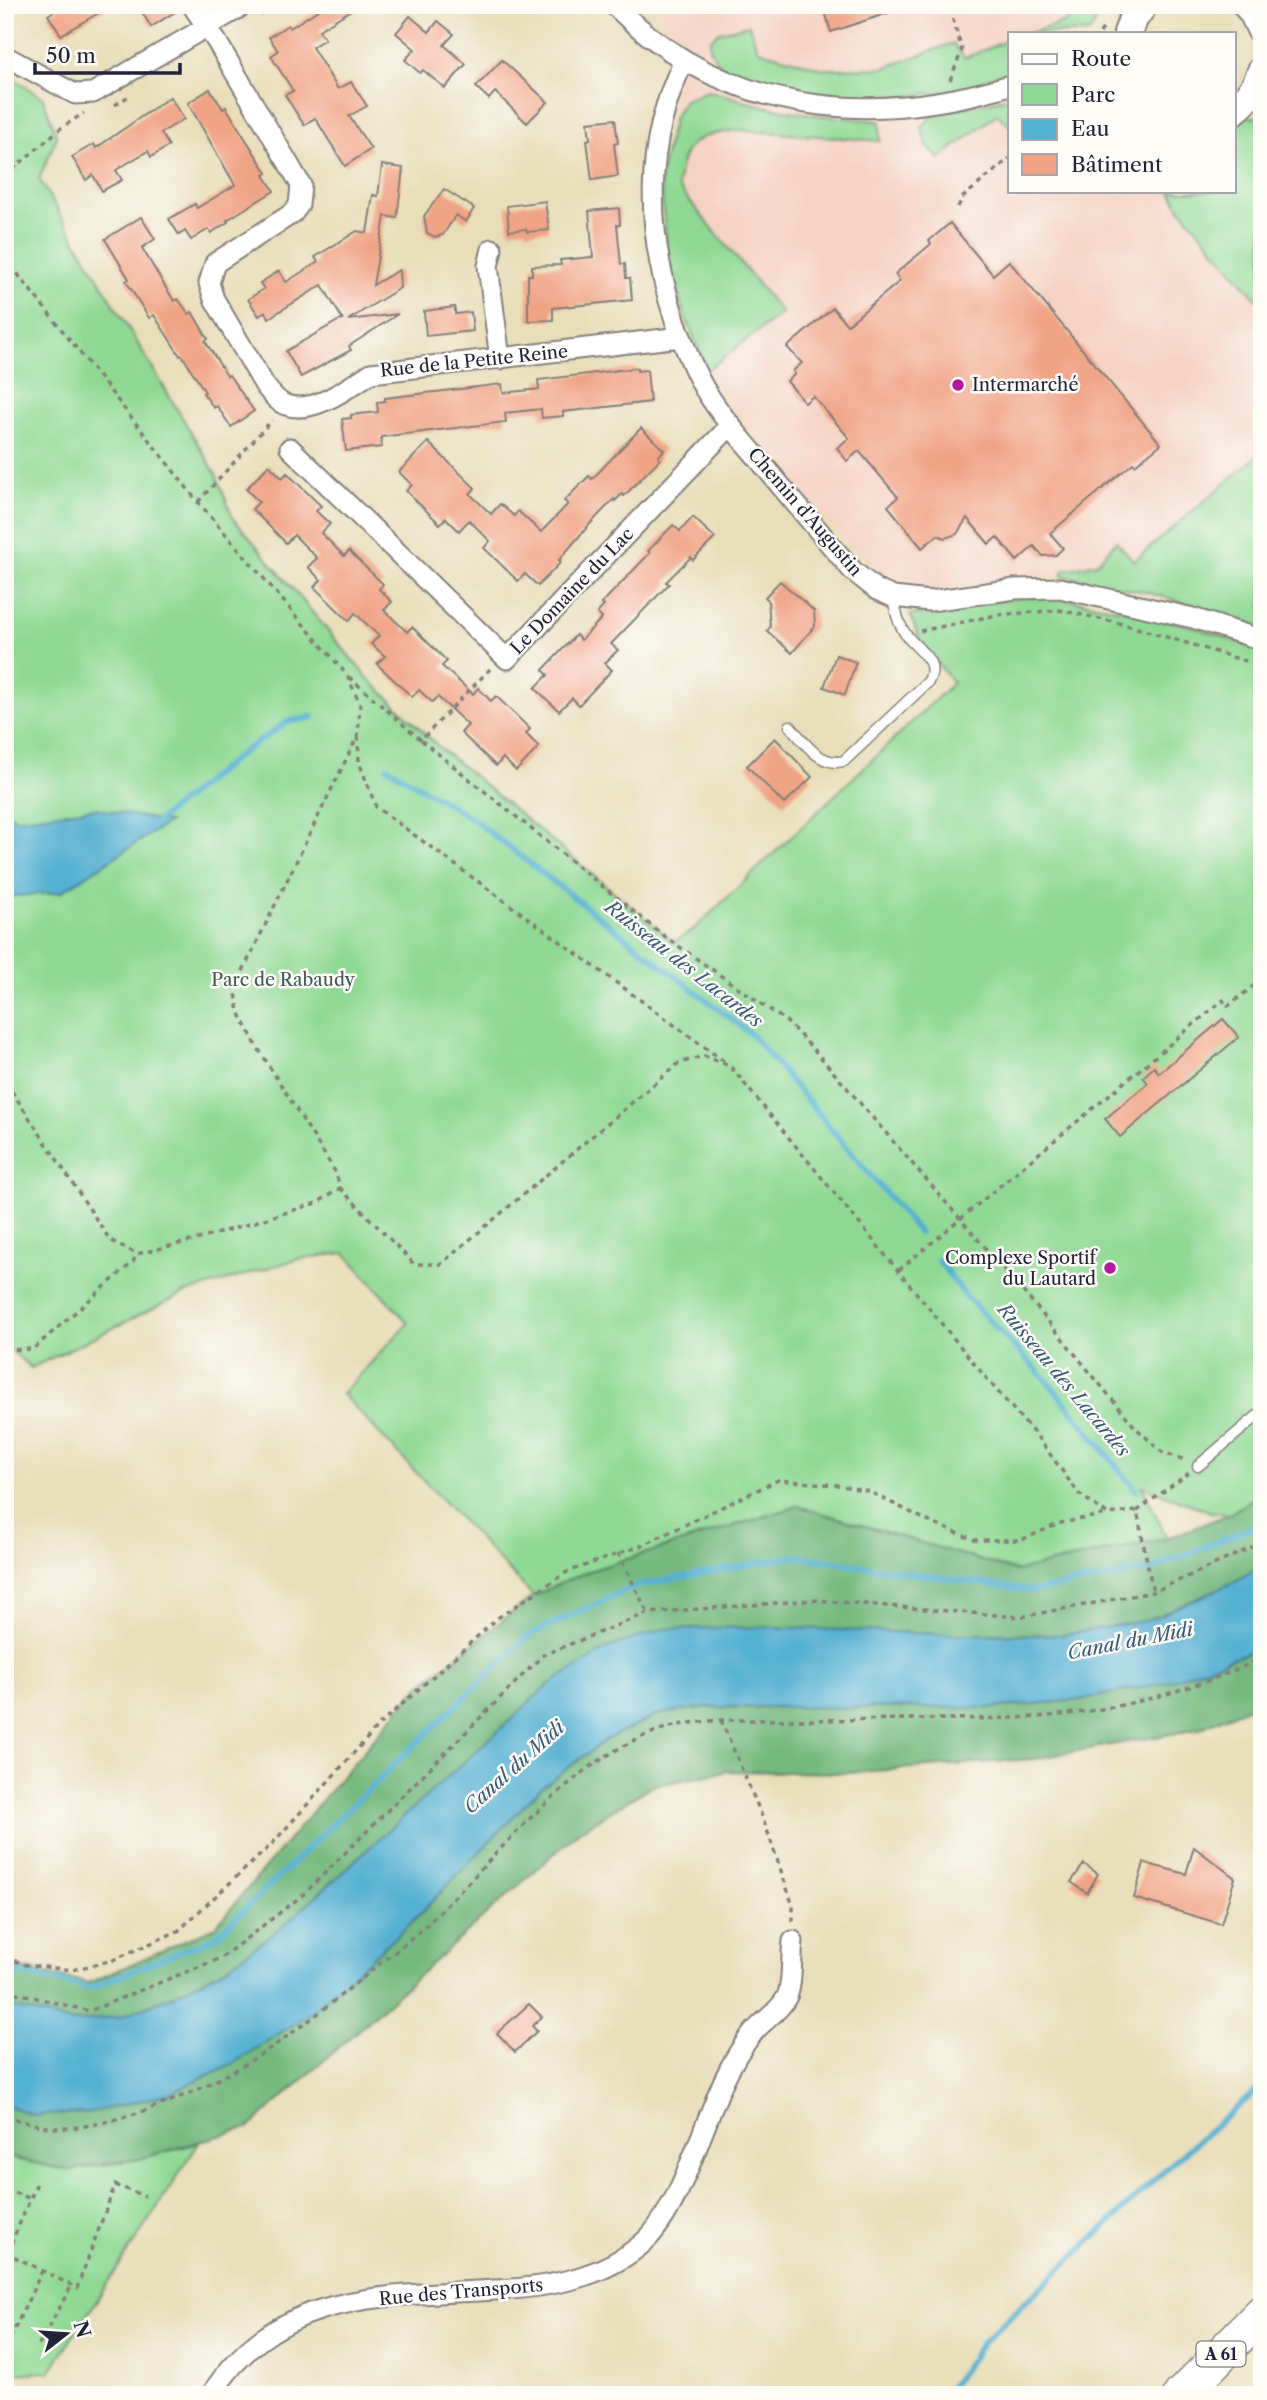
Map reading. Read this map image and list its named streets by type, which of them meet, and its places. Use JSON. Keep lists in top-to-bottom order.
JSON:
{
  "streets": {
    "highway": ["A 61"],
    "street": [
      "Rue de la Petite Reine",
      "Chemin d'Augustin",
      "Le Domaine du Lac",
      "Rue des Transports"
    ]
  },
  "crossings": [
    ["Rue de la Petite Reine", "Chemin d'Augustin"],
    ["Chemin d'Augustin", "Le Domaine du Lac"]
  ],
  "water": ["Ruisseau des Lacardes", "Canal du Midi"],
  "parks": ["Parc de Rabaudy"],
  "places": ["Intermarché", "Complexe Sportif du Lautard"],
  "legend": [
    "Route",
    "Parc",
    "Eau",
    "Bâtiment"
  ],
  "scale_bar": "50 m",
  "north": "right"
}
